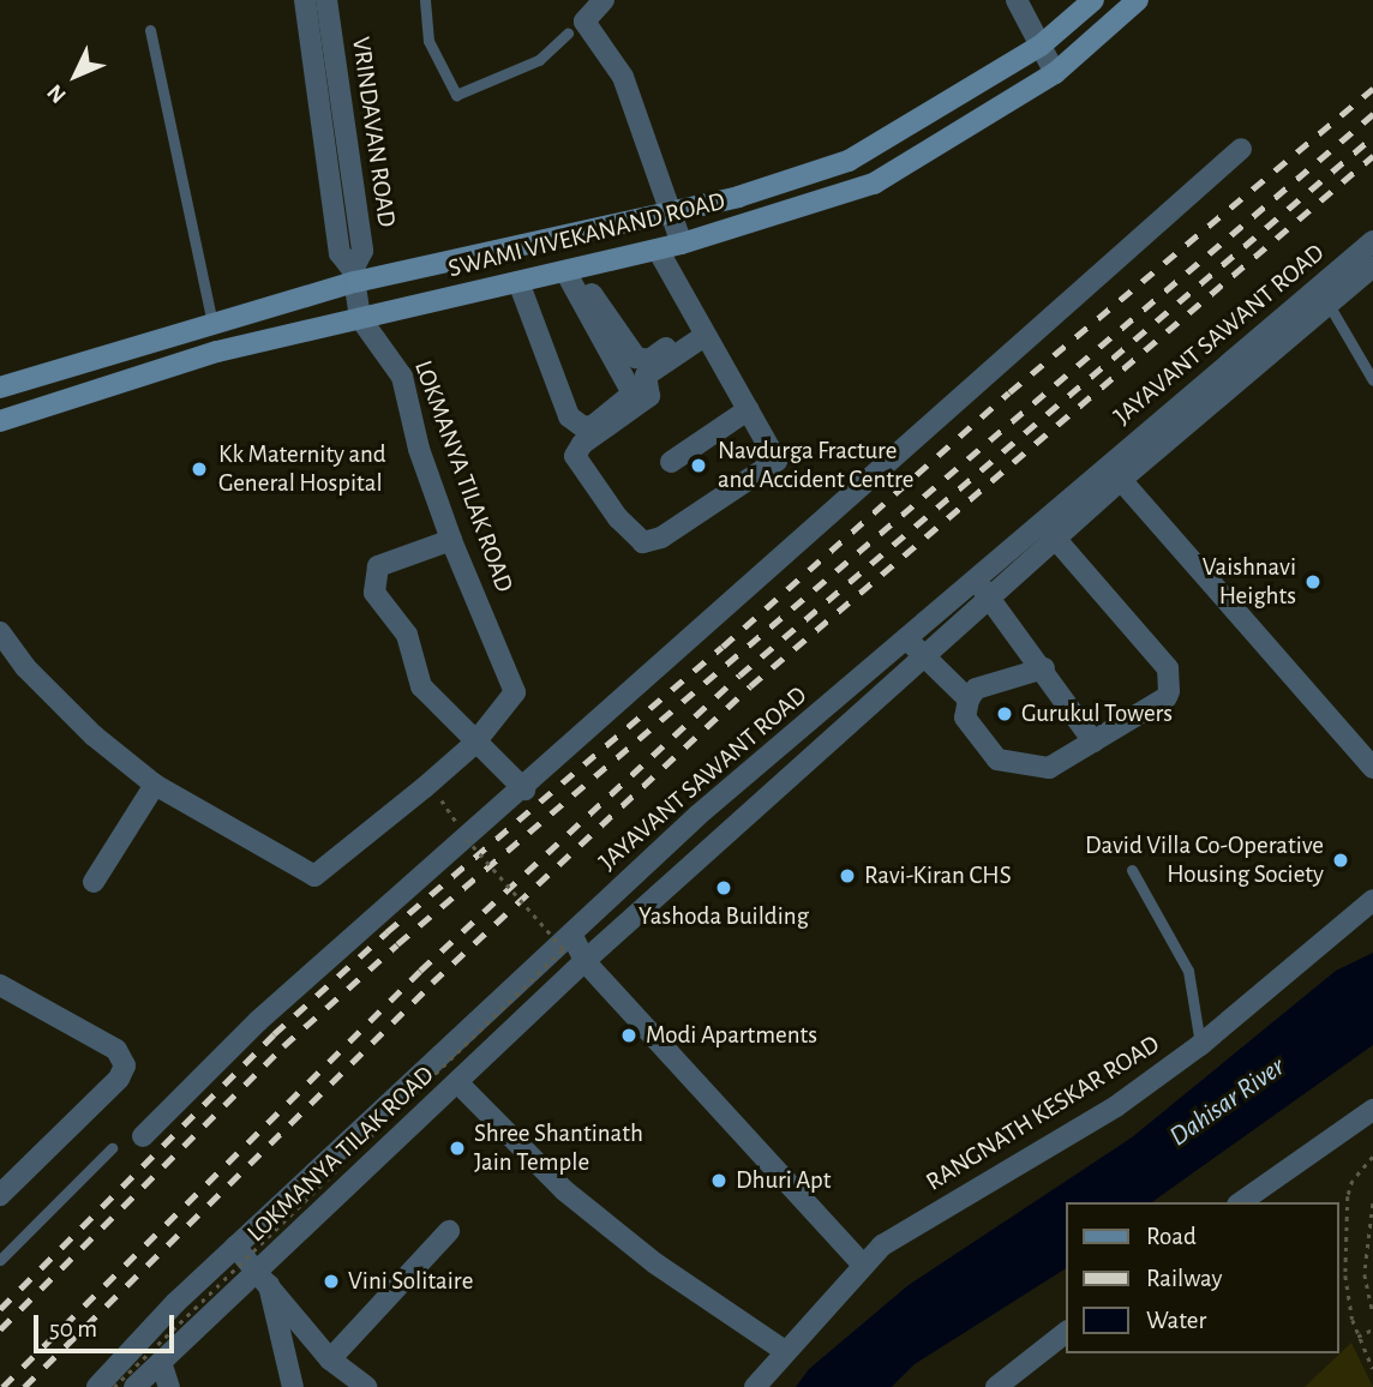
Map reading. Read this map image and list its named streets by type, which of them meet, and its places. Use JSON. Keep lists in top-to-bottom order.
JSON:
{
  "streets": {
    "main road": ["SWAMI VIVEKANAND ROAD"],
    "street": [
      "VRINDAVAN ROAD",
      "JAYAVANT SAWANT ROAD",
      "LOKMANYA TILAK ROAD",
      "RANGNATH KESKAR ROAD"
    ]
  },
  "crossings": [
    ["VRINDAVAN ROAD", "SWAMI VIVEKANAND ROAD"],
    ["VRINDAVAN ROAD", "LOKMANYA TILAK ROAD"],
    ["SWAMI VIVEKANAND ROAD", "LOKMANYA TILAK ROAD"],
    ["JAYAVANT SAWANT ROAD", "LOKMANYA TILAK ROAD"]
  ],
  "water": ["Dahisar River"],
  "places": [
    "Navdurga Fracture and Accident Centre",
    "Kk Maternity and General Hospital",
    "Vaishnavi Heights",
    "Gurukul Towers",
    "David Villa Co-Operative Housing Society",
    "Ravi-Kiran CHS",
    "Yashoda Building",
    "Modi Apartments",
    "Shree Shantinath Jain Temple",
    "Dhuri Apt",
    "Vini Solitaire"
  ],
  "legend": ["Road", "Railway", "Water"],
  "scale_bar": "50 m",
  "north": "bottom left"
}
